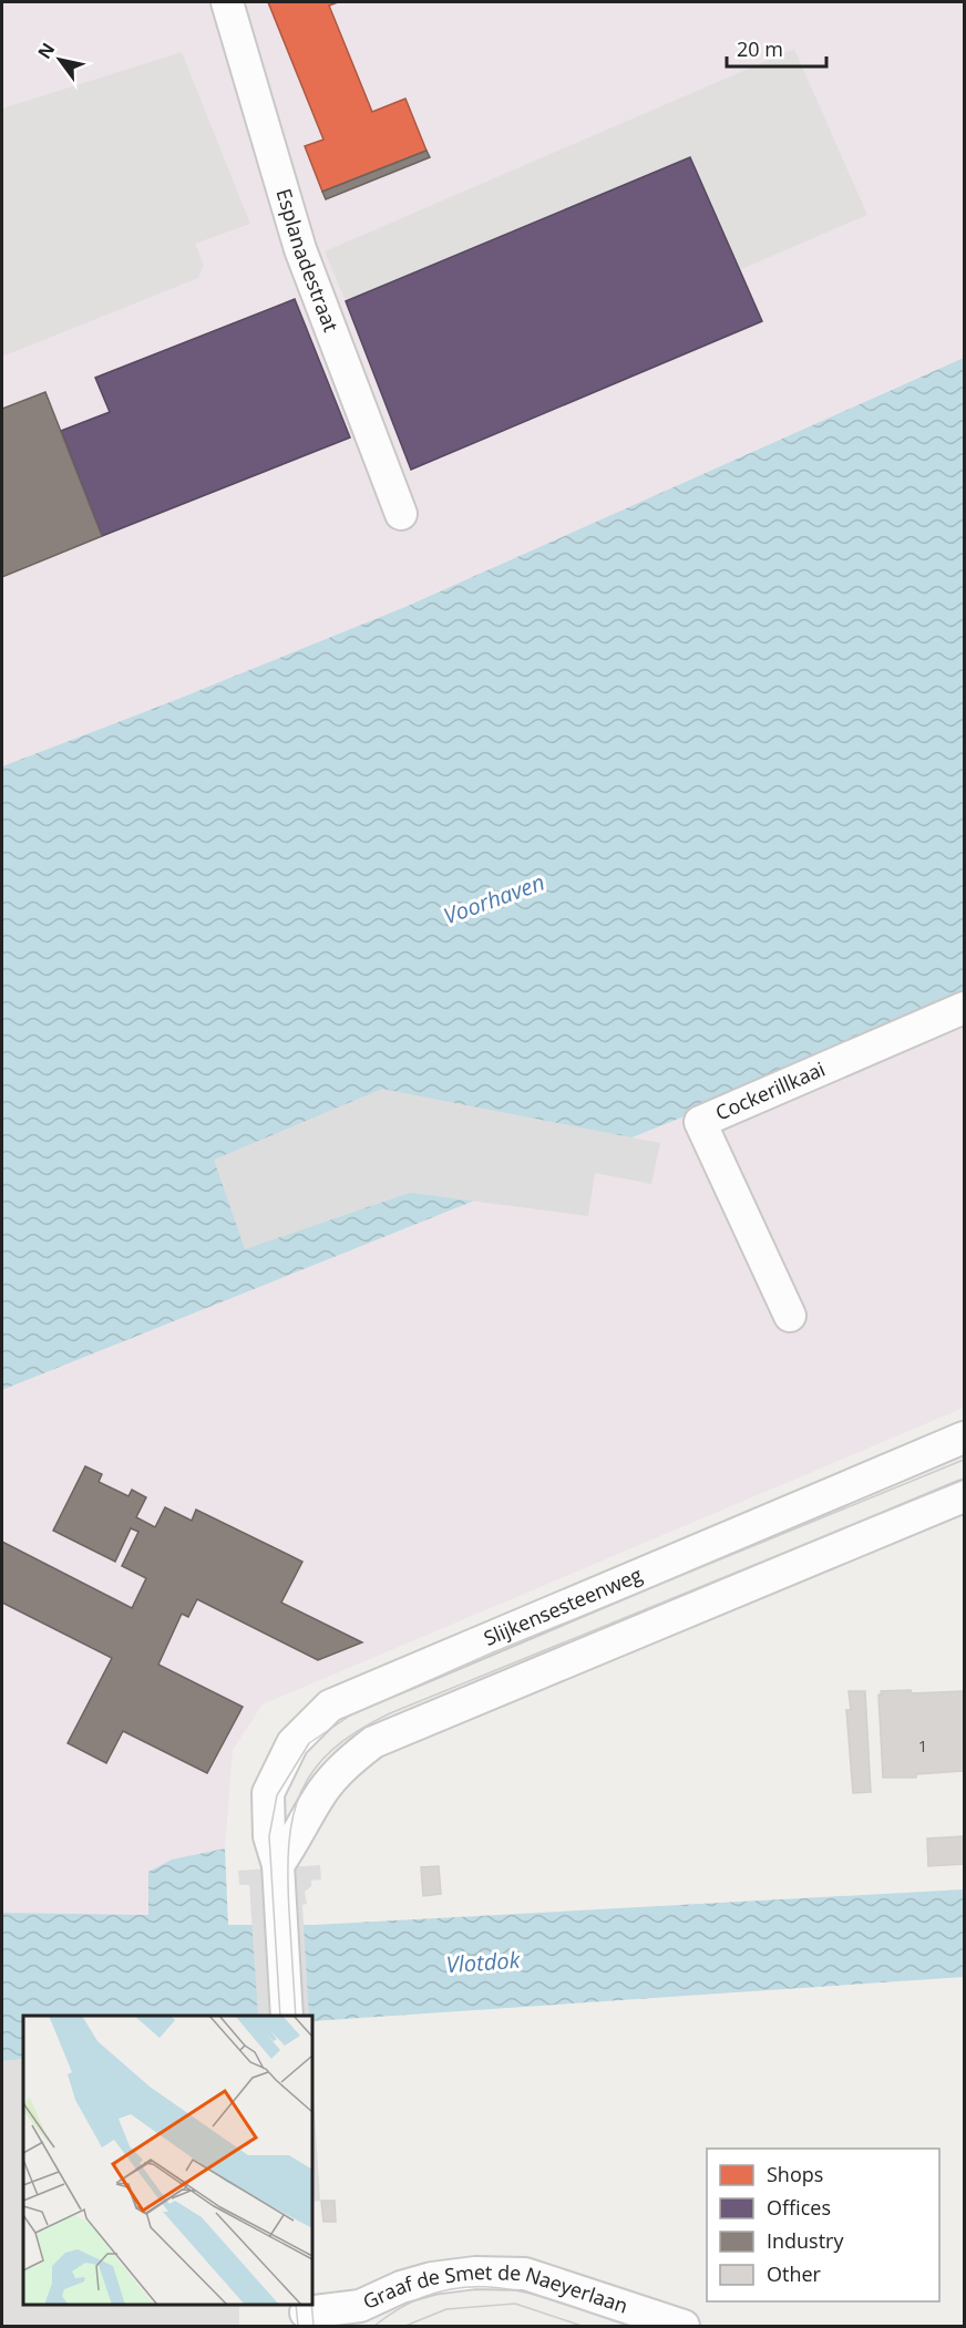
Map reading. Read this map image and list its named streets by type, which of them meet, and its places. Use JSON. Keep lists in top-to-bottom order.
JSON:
{
  "streets": {
    "street": [
      "Esplanadestraat",
      "Cockerillkaai",
      "Slijkensesteenweg",
      "Graaf de Smet de Naeyerlaan"
    ]
  },
  "water": ["Voorhaven", "Vlotdok"],
  "house_numbers": ["1"],
  "legend": [
    "Shops",
    "Offices",
    "Industry",
    "Other"
  ],
  "scale_bar": "20 m",
  "north": "top left"
}
